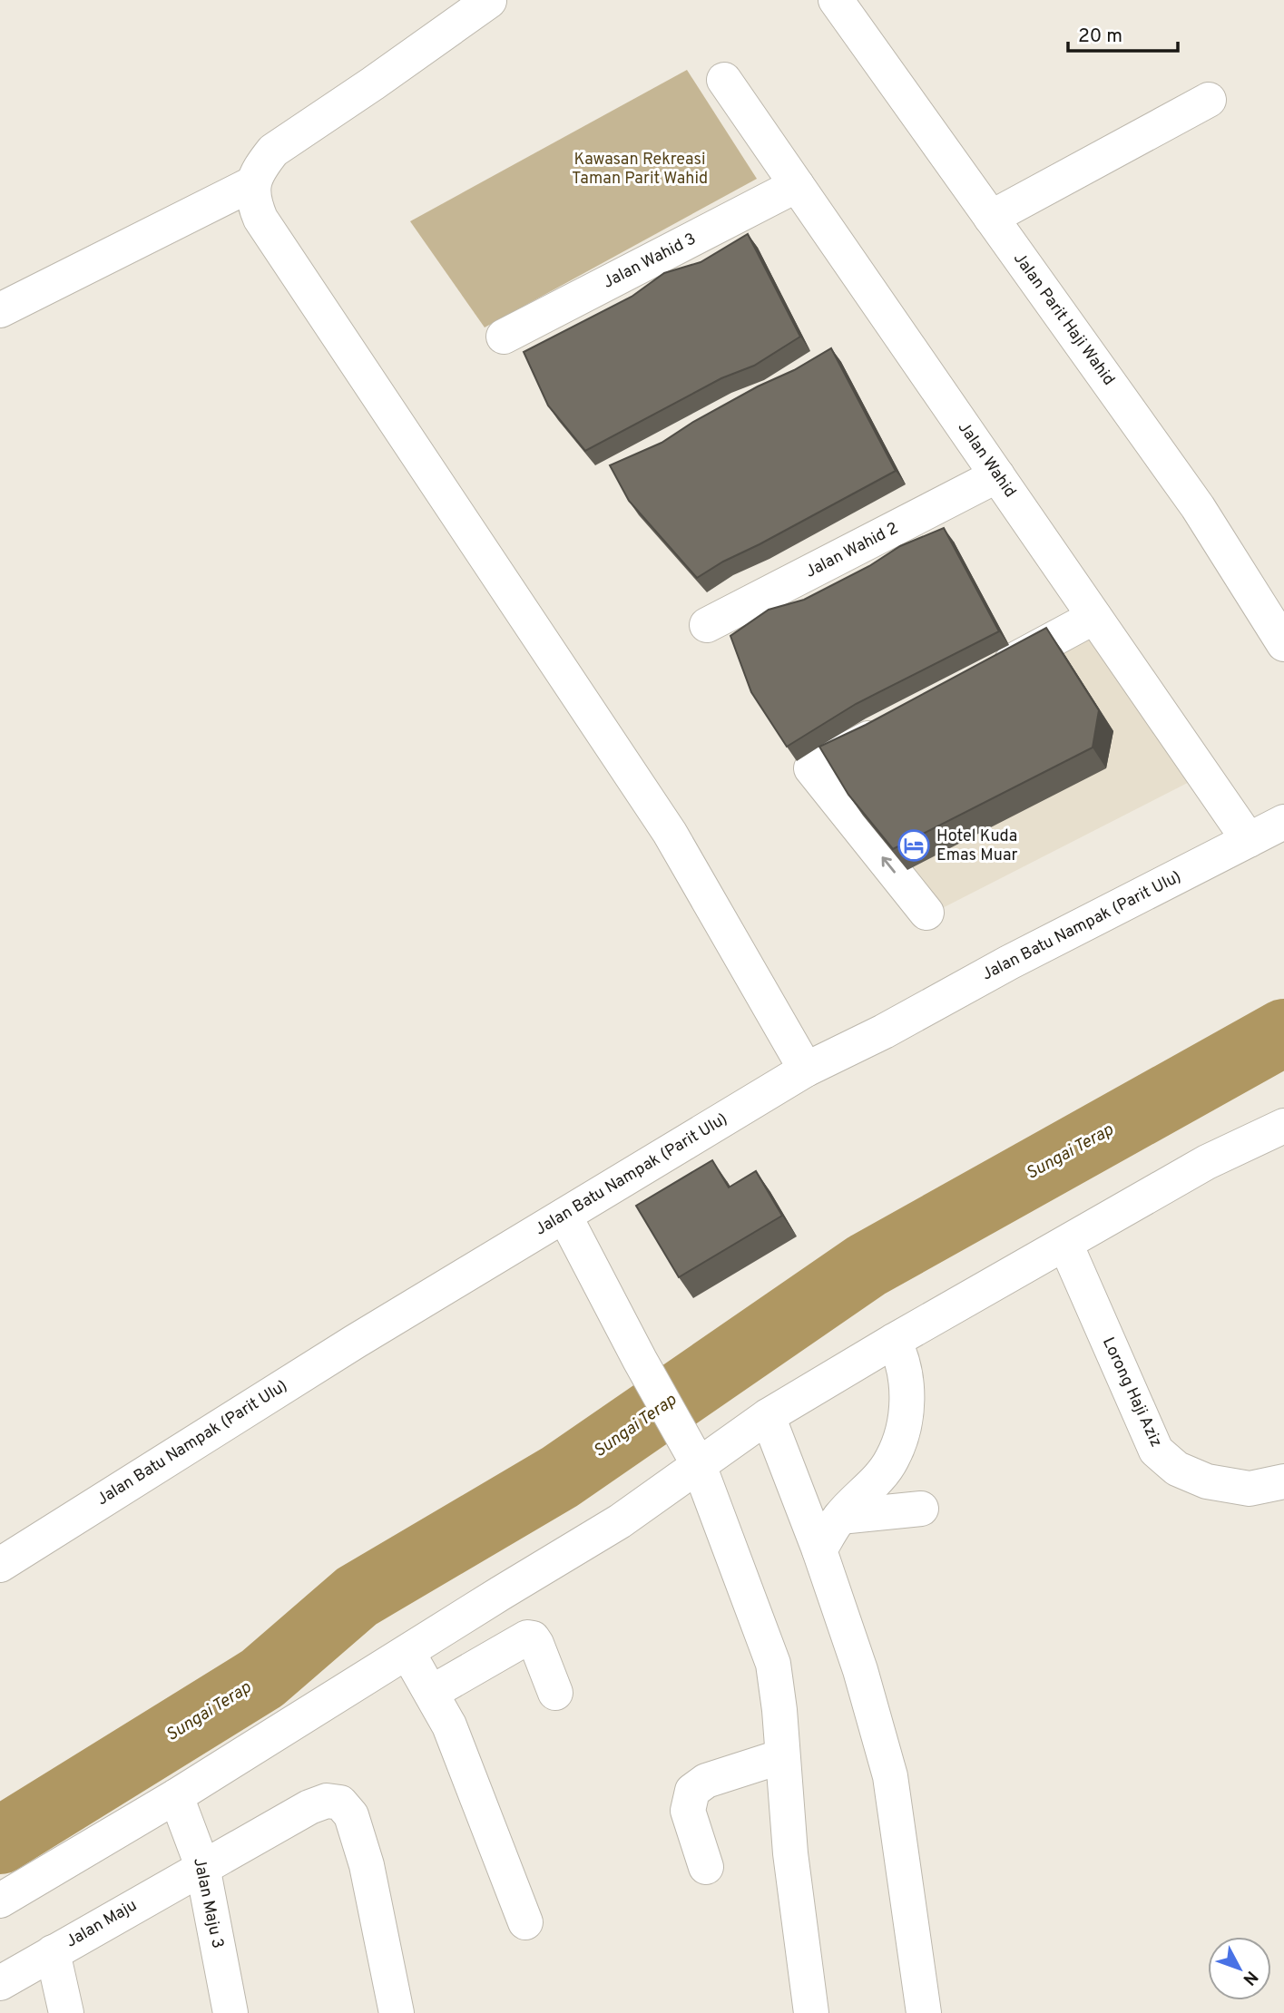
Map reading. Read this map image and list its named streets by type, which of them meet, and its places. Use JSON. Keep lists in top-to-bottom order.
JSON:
{
  "streets": {
    "street": [
      "Jalan Wahid 3",
      "Jalan Parit Haji Wahid",
      "Jalan Wahid",
      "Jalan Wahid 2",
      "Jalan Batu Nampak (Parit Ulu)",
      "Lorong Haji Aziz",
      "Jalan Maju 3",
      "Jalan Maju"
    ]
  },
  "crossings": [
    ["Jalan Wahid 3", "Jalan Wahid"],
    ["Jalan Wahid", "Jalan Wahid 2"],
    ["Jalan Wahid", "Jalan Batu Nampak (Parit Ulu)"],
    ["Jalan Maju 3", "Jalan Maju"]
  ],
  "water": ["Sungai Terap"],
  "parks": ["Kawasan Rekreasi Taman Parit Wahid"],
  "places": {
    "hotel": ["Hotel Kuda Emas Muar"]
  },
  "scale_bar": "20 m",
  "north": "bottom right"
}
